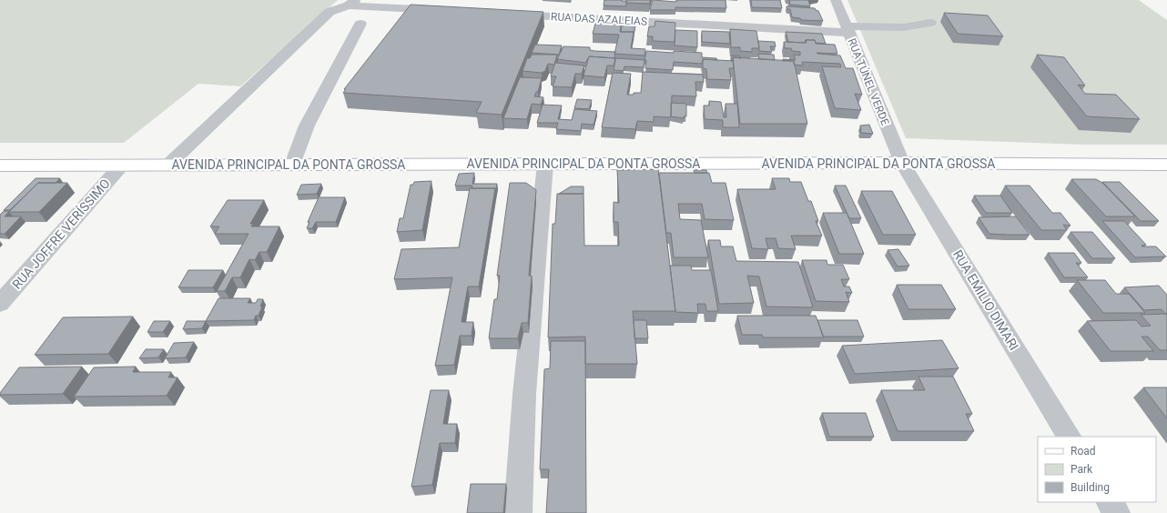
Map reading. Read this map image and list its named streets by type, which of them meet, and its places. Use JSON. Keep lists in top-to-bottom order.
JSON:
{
  "streets": {
    "main road": ["AVENIDA PRINCIPAL DA PONTA GROSSA"],
    "street": [
      "RUA DAS AZALEIAS",
      "RUA TÚNEL VERDE",
      "RUA JOFFRE VERÍSSIMO",
      "RUA EMILIO DIMARI"
    ]
  },
  "crossings": [
    ["RUA DAS AZALEIAS", "RUA TÚNEL VERDE"],
    ["RUA TÚNEL VERDE", "AVENIDA PRINCIPAL DA PONTA GROSSA"],
    ["RUA TÚNEL VERDE", "RUA EMILIO DIMARI"],
    ["AVENIDA PRINCIPAL DA PONTA GROSSA", "RUA JOFFRE VERÍSSIMO"],
    ["AVENIDA PRINCIPAL DA PONTA GROSSA", "RUA EMILIO DIMARI"]
  ],
  "legend": ["Road", "Park", "Building"]
}
